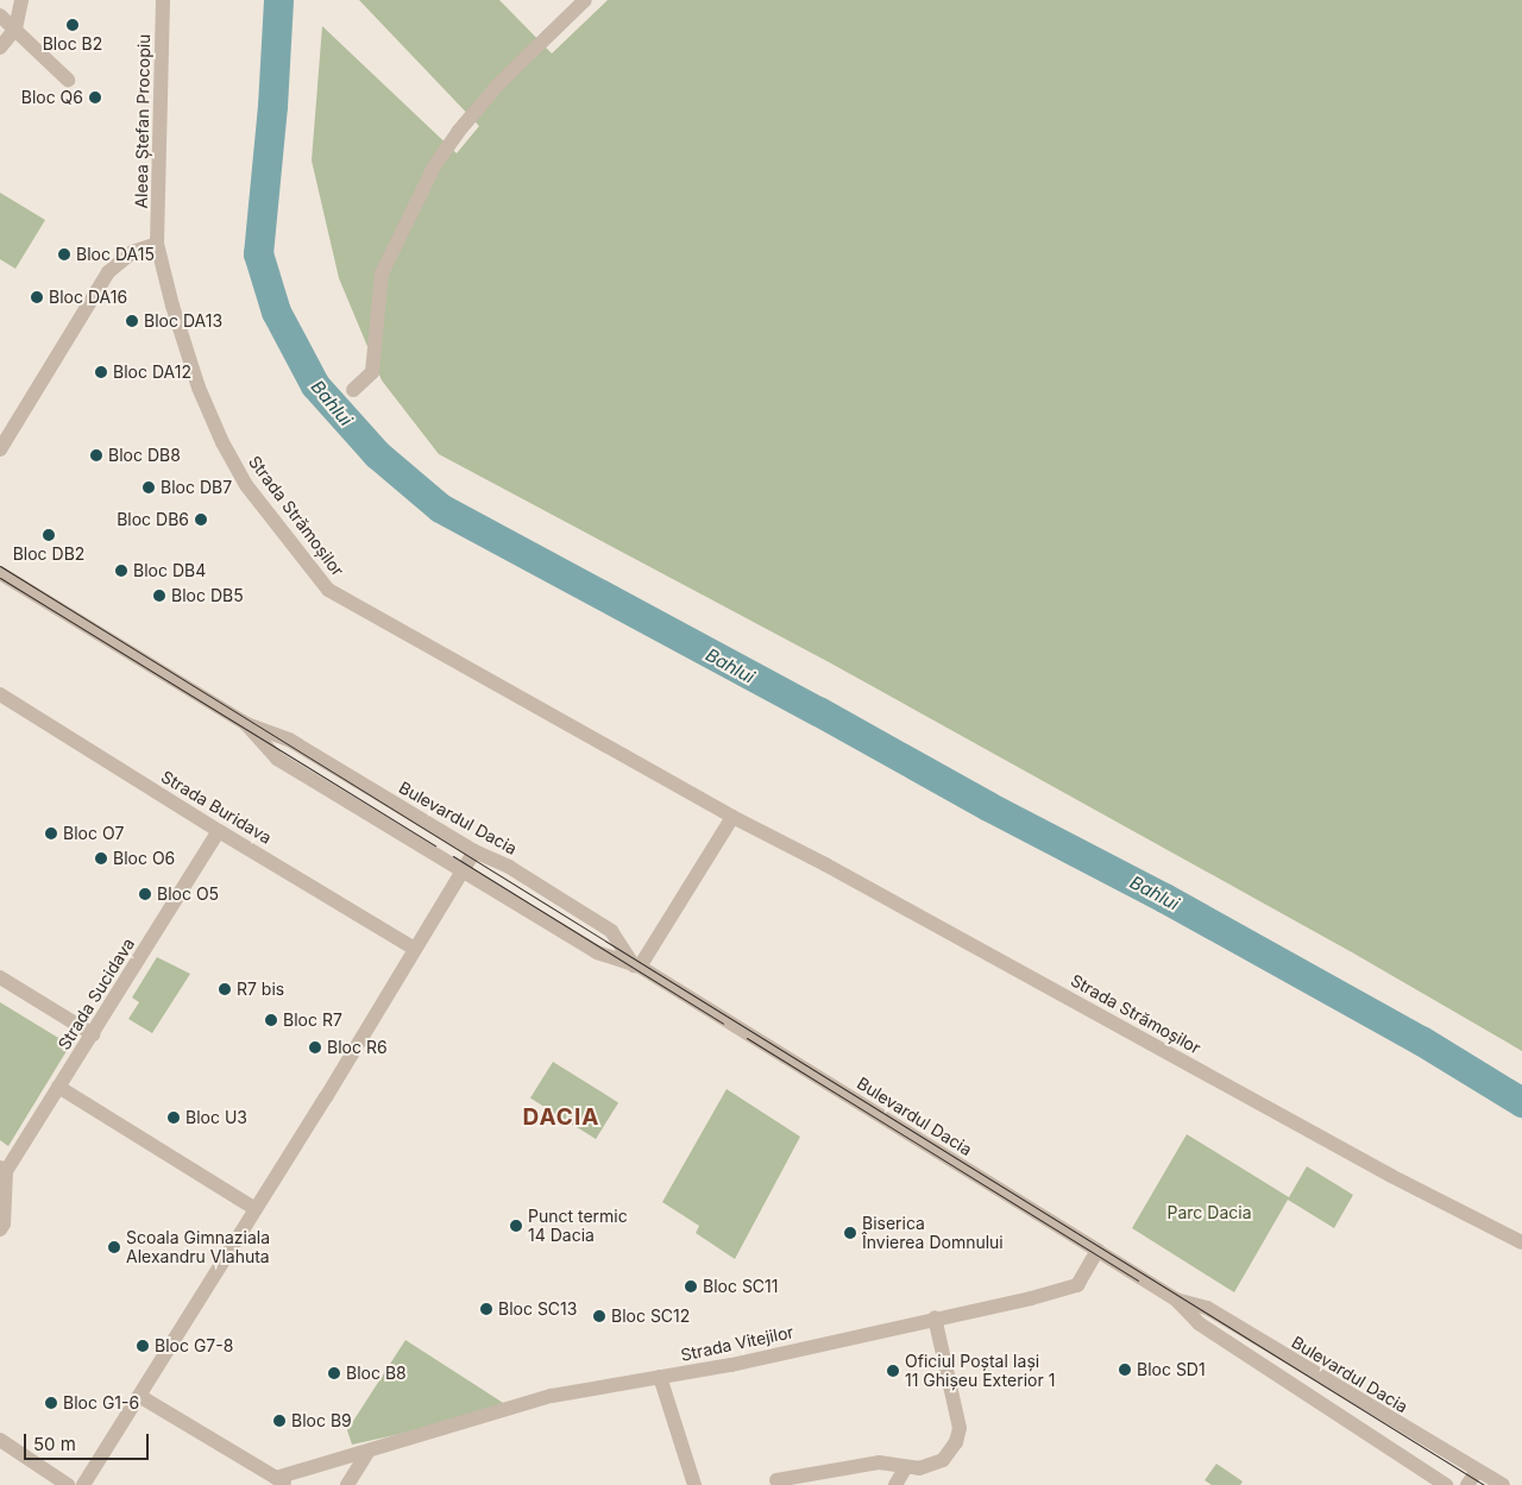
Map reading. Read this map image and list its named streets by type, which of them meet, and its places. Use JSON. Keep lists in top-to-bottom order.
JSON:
{
  "streets": {
    "street": [
      "Aleea Ștefan Procopiu",
      "Strada Strămoșilor",
      "Strada Buridava",
      "Bulevardul Dacia",
      "Strada Sucidava",
      "Strada Vitejilor"
    ]
  },
  "crossings": [
    ["Aleea Ștefan Procopiu", "Strada Strămoșilor"],
    ["Strada Buridava", "Strada Sucidava"],
    ["Bulevardul Dacia", "Strada Vitejilor"]
  ],
  "districts": ["DACIA"],
  "water": ["Bahlui"],
  "parks": ["Parc Dacia"],
  "places": [
    "Bloc B2",
    "Bloc Q6",
    "Bloc DA15",
    "Bloc DA16",
    "Bloc DA13",
    "Bloc DA12",
    "Bloc DB8",
    "Bloc DB7",
    "Bloc DB6",
    "Bloc DB2",
    "Bloc DB4",
    "Bloc DB5",
    "Bloc O7",
    "Bloc O6",
    "Bloc O5",
    "R7 bis",
    "Bloc R7",
    "Bloc R6",
    "Bloc U3",
    "Punct termic 14 Dacia",
    "Biserica Învierea Domnului",
    "Scoala Gimnaziala Alexandru Vlahuta",
    "Bloc SC11",
    "Bloc SC13",
    "Bloc SC12",
    "Bloc G7-8",
    "Bloc SD1",
    "Oficiul Poștal Iași 11 Ghișeu Exterior 1",
    "Bloc B8",
    "Bloc G1-6",
    "Bloc B9"
  ],
  "scale_bar": "50 m"
}
